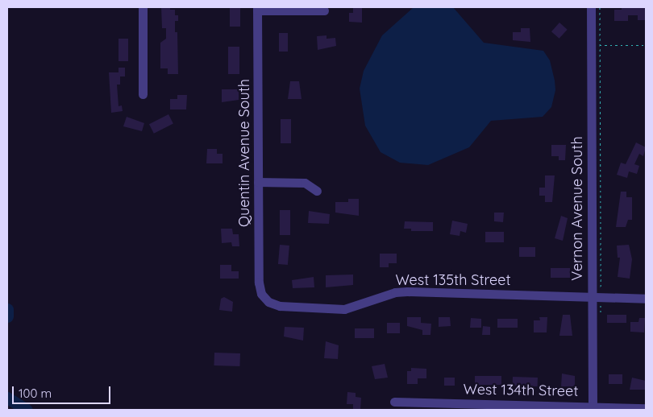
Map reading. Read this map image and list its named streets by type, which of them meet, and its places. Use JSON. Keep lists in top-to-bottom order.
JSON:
{
  "streets": {
    "street": [
      "Quentin Avenue South",
      "Vernon Avenue South",
      "West 135th Street",
      "West 134th Street"
    ]
  },
  "crossings": [
    ["Quentin Avenue South", "West 135th Street"],
    ["Vernon Avenue South", "West 135th Street"],
    ["Vernon Avenue South", "West 134th Street"]
  ],
  "scale_bar": "100 m"
}
